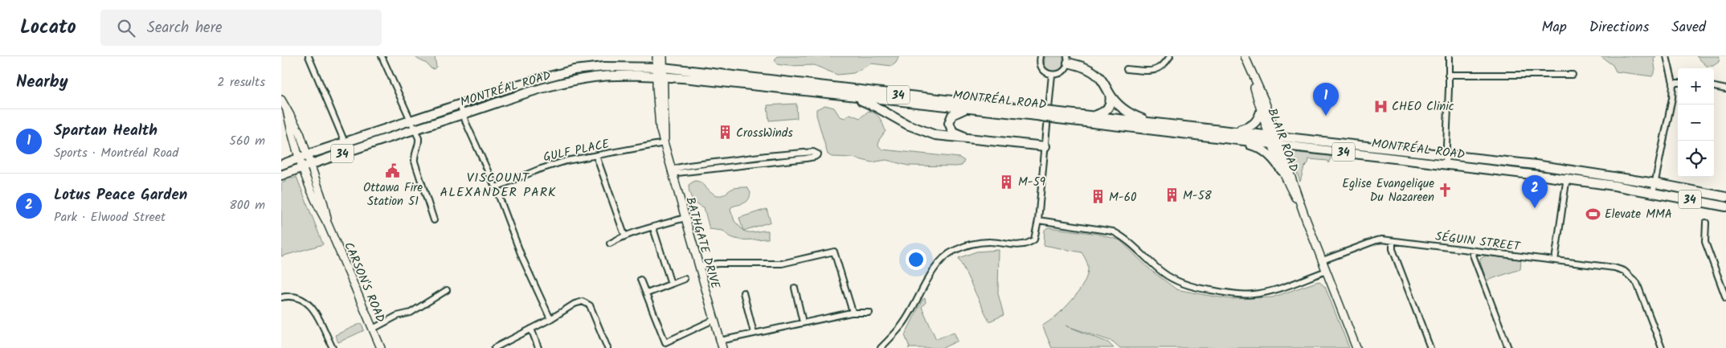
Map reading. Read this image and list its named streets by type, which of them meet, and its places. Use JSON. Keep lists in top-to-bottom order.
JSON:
{
  "streets": {
    "main road": ["MONTRÉAL ROAD", "34"],
    "street": [
      "BLAIR ROAD",
      "GULF PLACE",
      "SÉGUIN STREET",
      "BATHGATE DRIVE",
      "CARSON'S ROAD"
    ]
  },
  "crossings": [
    ["MONTRÉAL ROAD", "BLAIR ROAD"],
    ["MONTRÉAL ROAD", "BATHGATE DRIVE"],
    ["MONTRÉAL ROAD", "CARSON'S ROAD"],
    ["BLAIR ROAD", "SÉGUIN STREET"],
    ["GULF PLACE", "BATHGATE DRIVE"]
  ],
  "districts": ["VISCOUNT ALEXANDER PARK"],
  "places": {
    "hospital": ["CHEO Clinic"],
    "building": [
      "CrossWinds",
      "M-59",
      "M-58",
      "M-60"
    ],
    "public building": ["Ottawa Fire Station 51"],
    "church": ["Eglise Evangelique Du Nazareen"],
    "sports": ["Elevate MMA"]
  },
  "page": {
    "header": "Locato",
    "search": "Search here",
    "nav": ["Map", "Directions", "Saved"],
    "heading": ["Nearby", "2 results"],
    "map_buttons": ["+", "−"],
    "pins": ["1", "2"],
    "list": [
      {
        "mark": "1",
        "name": "Spartan Health",
        "note": "Sports · Montréal Road",
        "value": "560 m"
      },
      {
        "mark": "2",
        "name": "Lotus Peace Garden",
        "note": "Park · Elwood Street",
        "value": "800 m"
      }
    ]
  }
}
